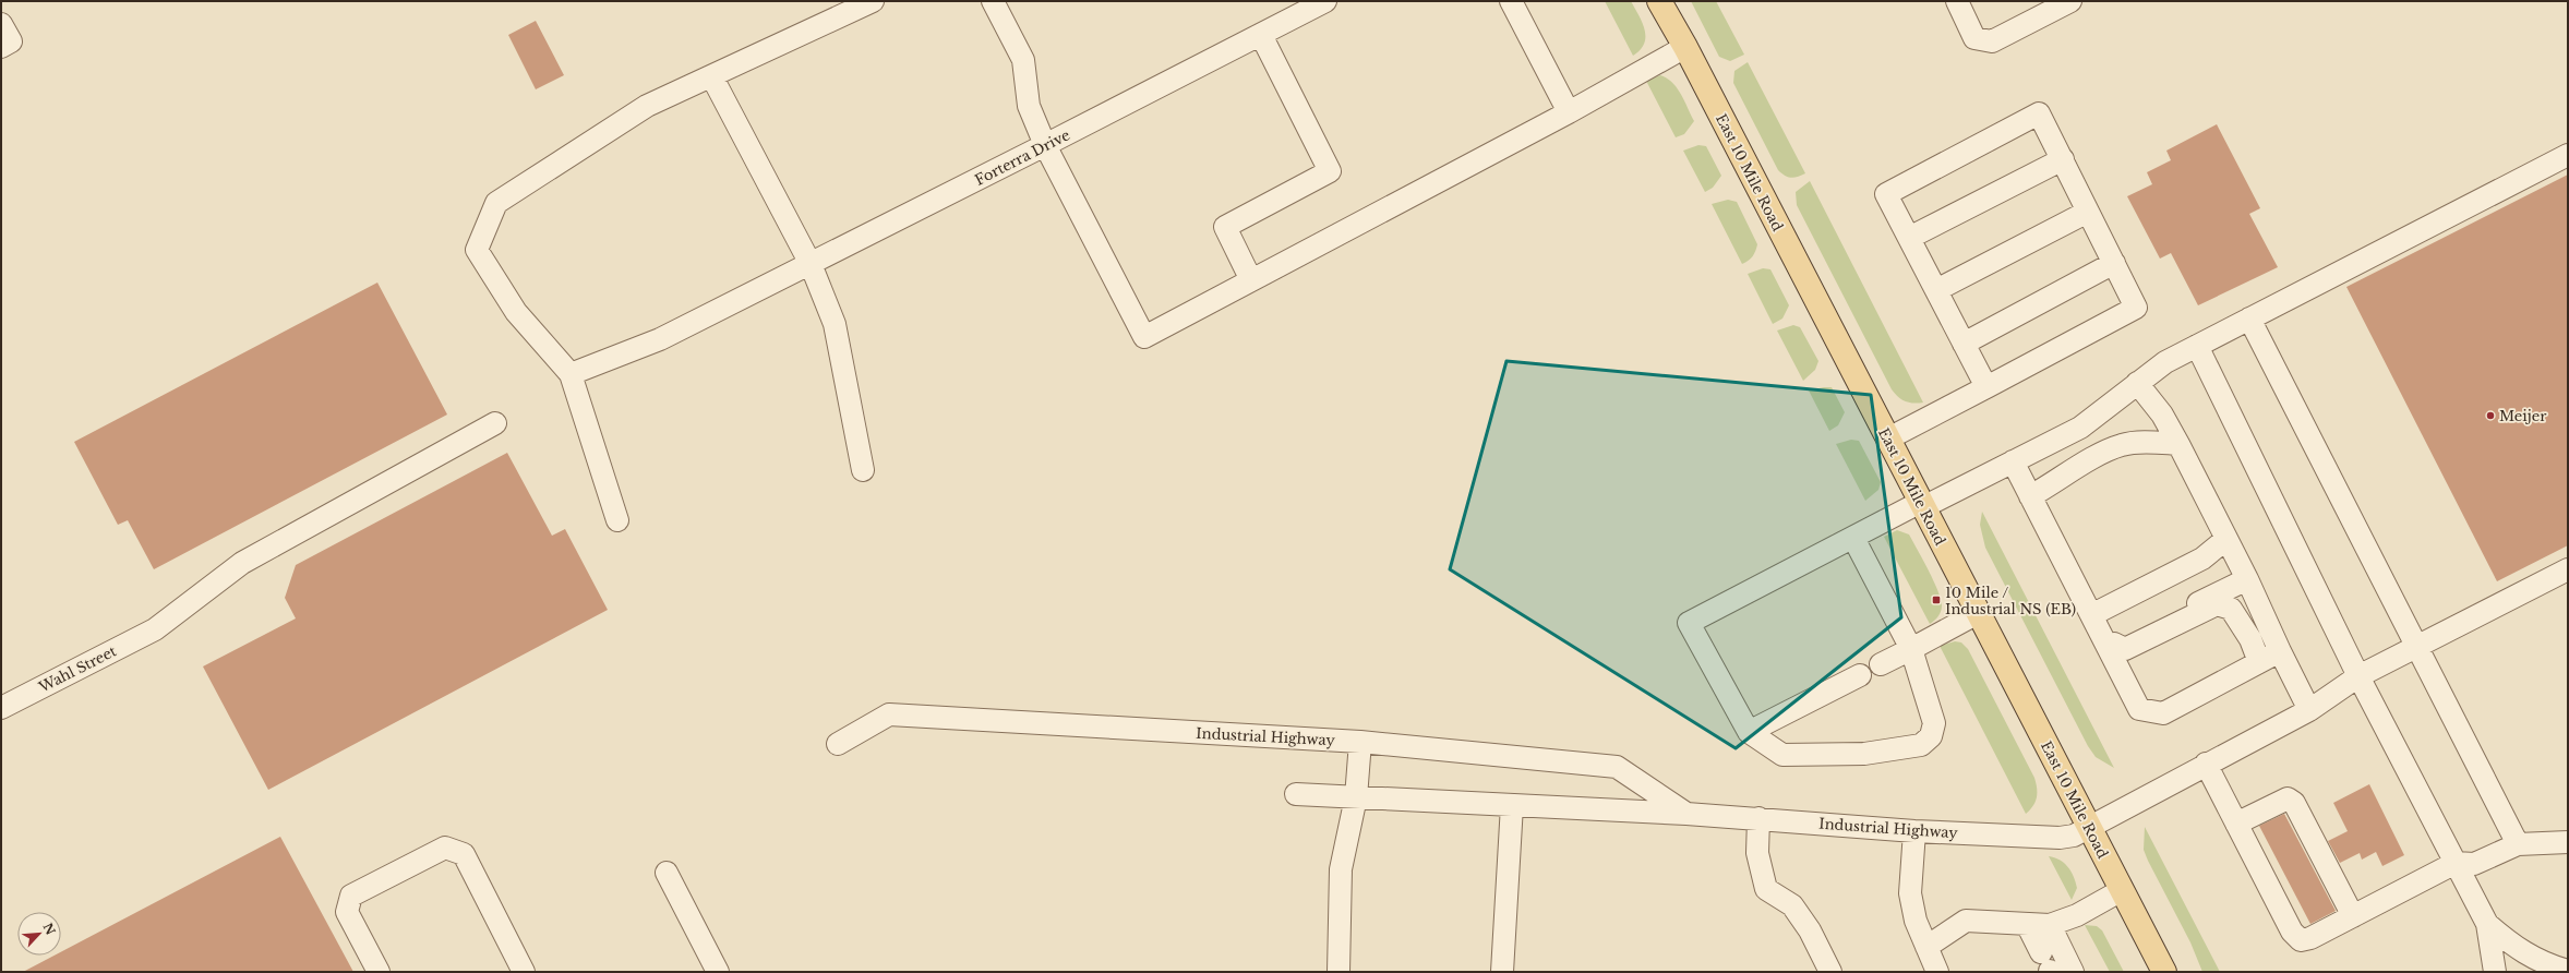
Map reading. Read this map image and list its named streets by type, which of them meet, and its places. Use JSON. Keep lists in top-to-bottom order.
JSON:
{
  "streets": {
    "main road": ["East 10 Mile Road"],
    "street": ["Forterra Drive", "Wahl Street", "Industrial Highway"]
  },
  "crossings": [
    ["East 10 Mile Road", "Industrial Highway"]
  ],
  "places": {
    "other": ["Meijer"],
    "transit": ["10 Mile / Industrial NS (EB)"]
  },
  "north": "top right"
}
